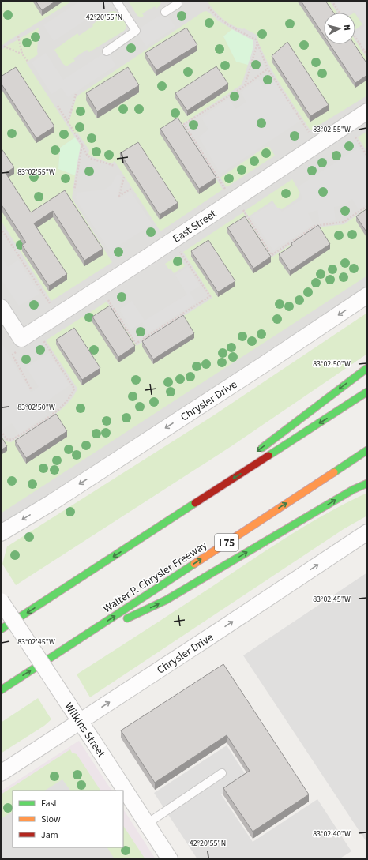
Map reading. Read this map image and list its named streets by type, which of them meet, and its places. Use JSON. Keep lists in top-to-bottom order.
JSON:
{
  "streets": {
    "highway": ["I 75", "Walter P. Chrysler Freeway"],
    "street": ["East Street", "Chrysler Drive", "Wilkins Street"]
  },
  "crossings": [
    ["Chrysler Drive", "Wilkins Street"]
  ],
  "legend": ["Fast", "Slow", "Jam"],
  "north": "right",
  "coordinates": [
    "42°20'55\"N",
    "83°02'55\"W",
    "83°02'50\"W",
    "83°02'45\"W",
    "83°02'40\"W"
  ]
}
